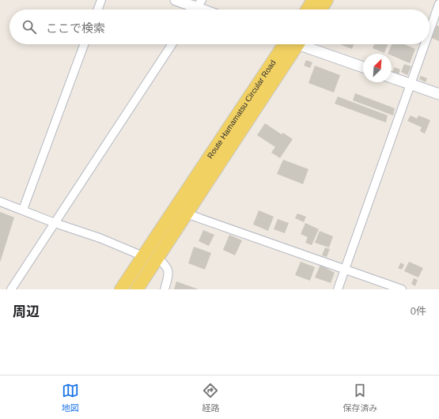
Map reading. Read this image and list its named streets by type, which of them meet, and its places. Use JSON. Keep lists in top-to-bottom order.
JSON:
{
  "streets": {
    "main road": ["Route Hamamatsu Circular Road"]
  },
  "north": "top right",
  "page": {
    "search": "ここで検索",
    "heading": ["周辺", "0件"],
    "nav": ["地図", "経路", "保存済み"]
  }
}
